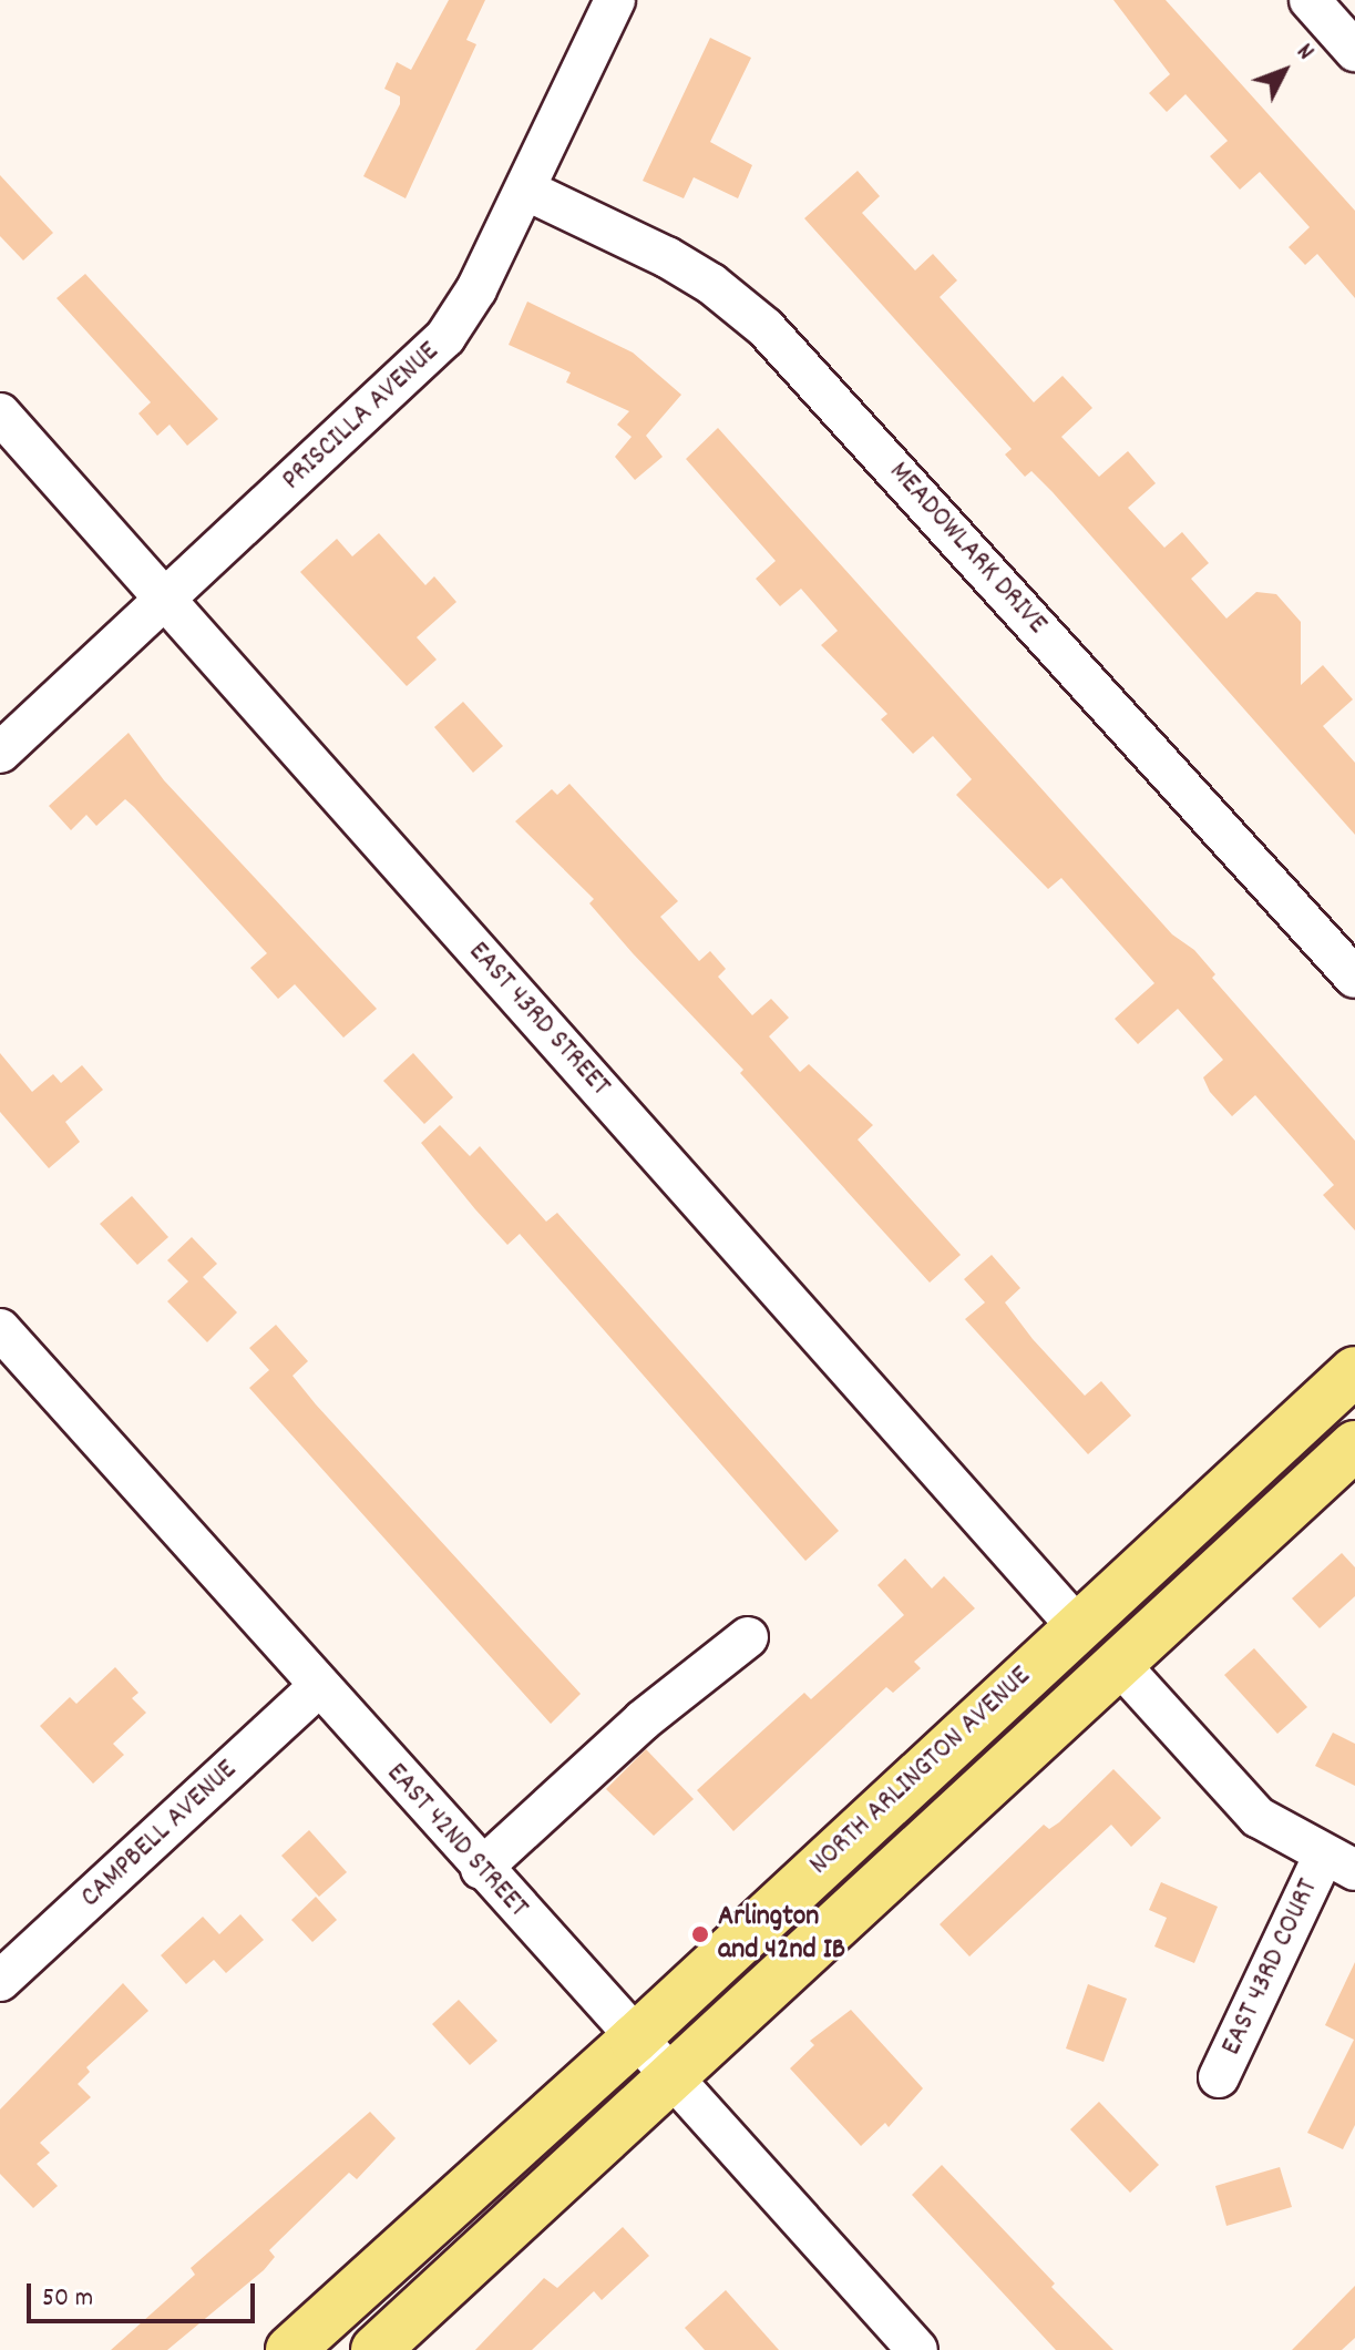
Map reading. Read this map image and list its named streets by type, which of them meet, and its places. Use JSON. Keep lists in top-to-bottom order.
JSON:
{
  "streets": {
    "main road": ["NORTH ARLINGTON AVENUE"],
    "street": [
      "PRISCILLA AVENUE",
      "MEADOWLARK DRIVE",
      "EAST 43RD STREET",
      "CAMPBELL AVENUE",
      "EAST 42ND STREET",
      "EAST 43RD COURT"
    ]
  },
  "crossings": [
    ["PRISCILLA AVENUE", "MEADOWLARK DRIVE"],
    ["PRISCILLA AVENUE", "EAST 43RD STREET"],
    ["EAST 43RD STREET", "NORTH ARLINGTON AVENUE"],
    ["NORTH ARLINGTON AVENUE", "EAST 42ND STREET"],
    ["CAMPBELL AVENUE", "EAST 42ND STREET"]
  ],
  "places": ["Arlington and 42nd IB"],
  "scale_bar": "50 m",
  "north": "top right"
}
